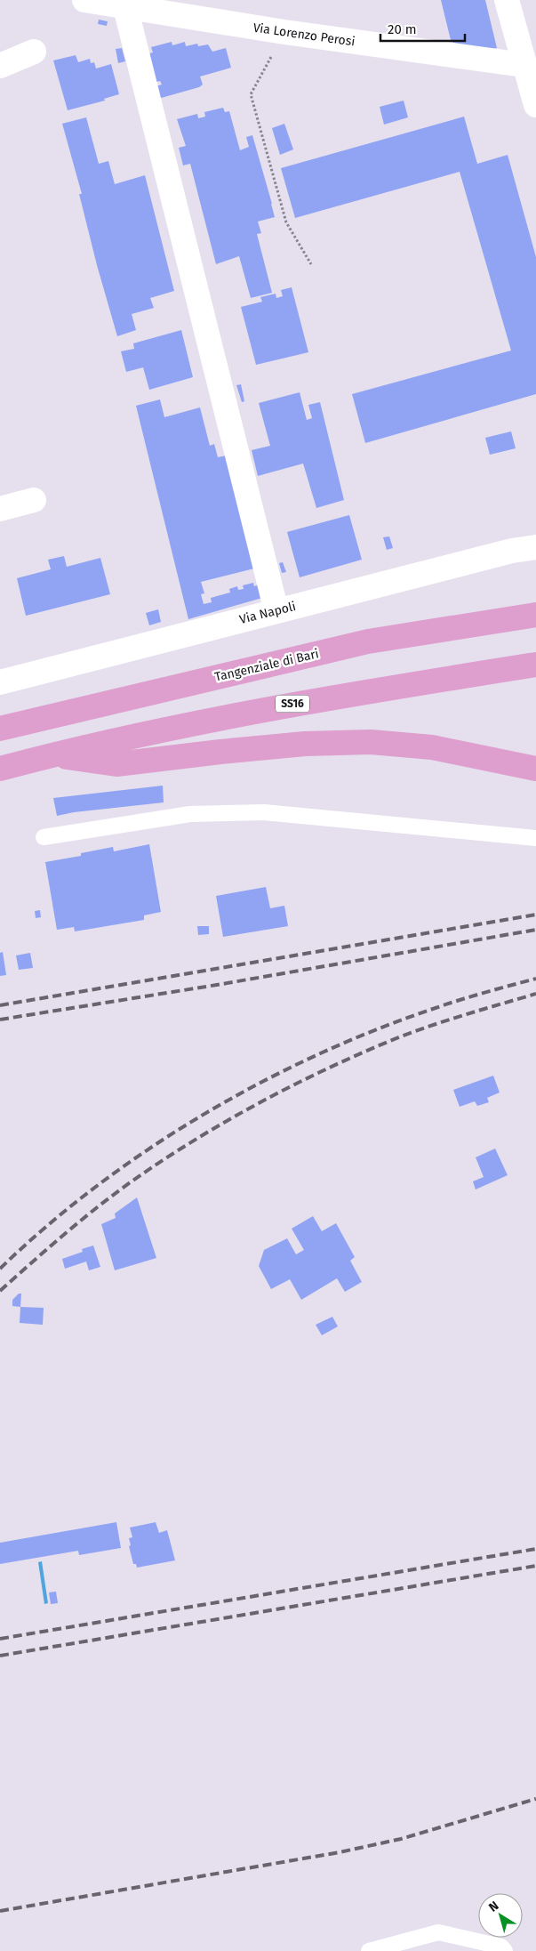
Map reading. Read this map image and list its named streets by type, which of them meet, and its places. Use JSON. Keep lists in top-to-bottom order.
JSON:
{
  "streets": {
    "highway": ["Tangenziale di Bari", "SS16"],
    "street": ["Via Lorenzo Perosi", "Via Napoli"]
  },
  "scale_bar": "20 m",
  "north": "top left"
}
